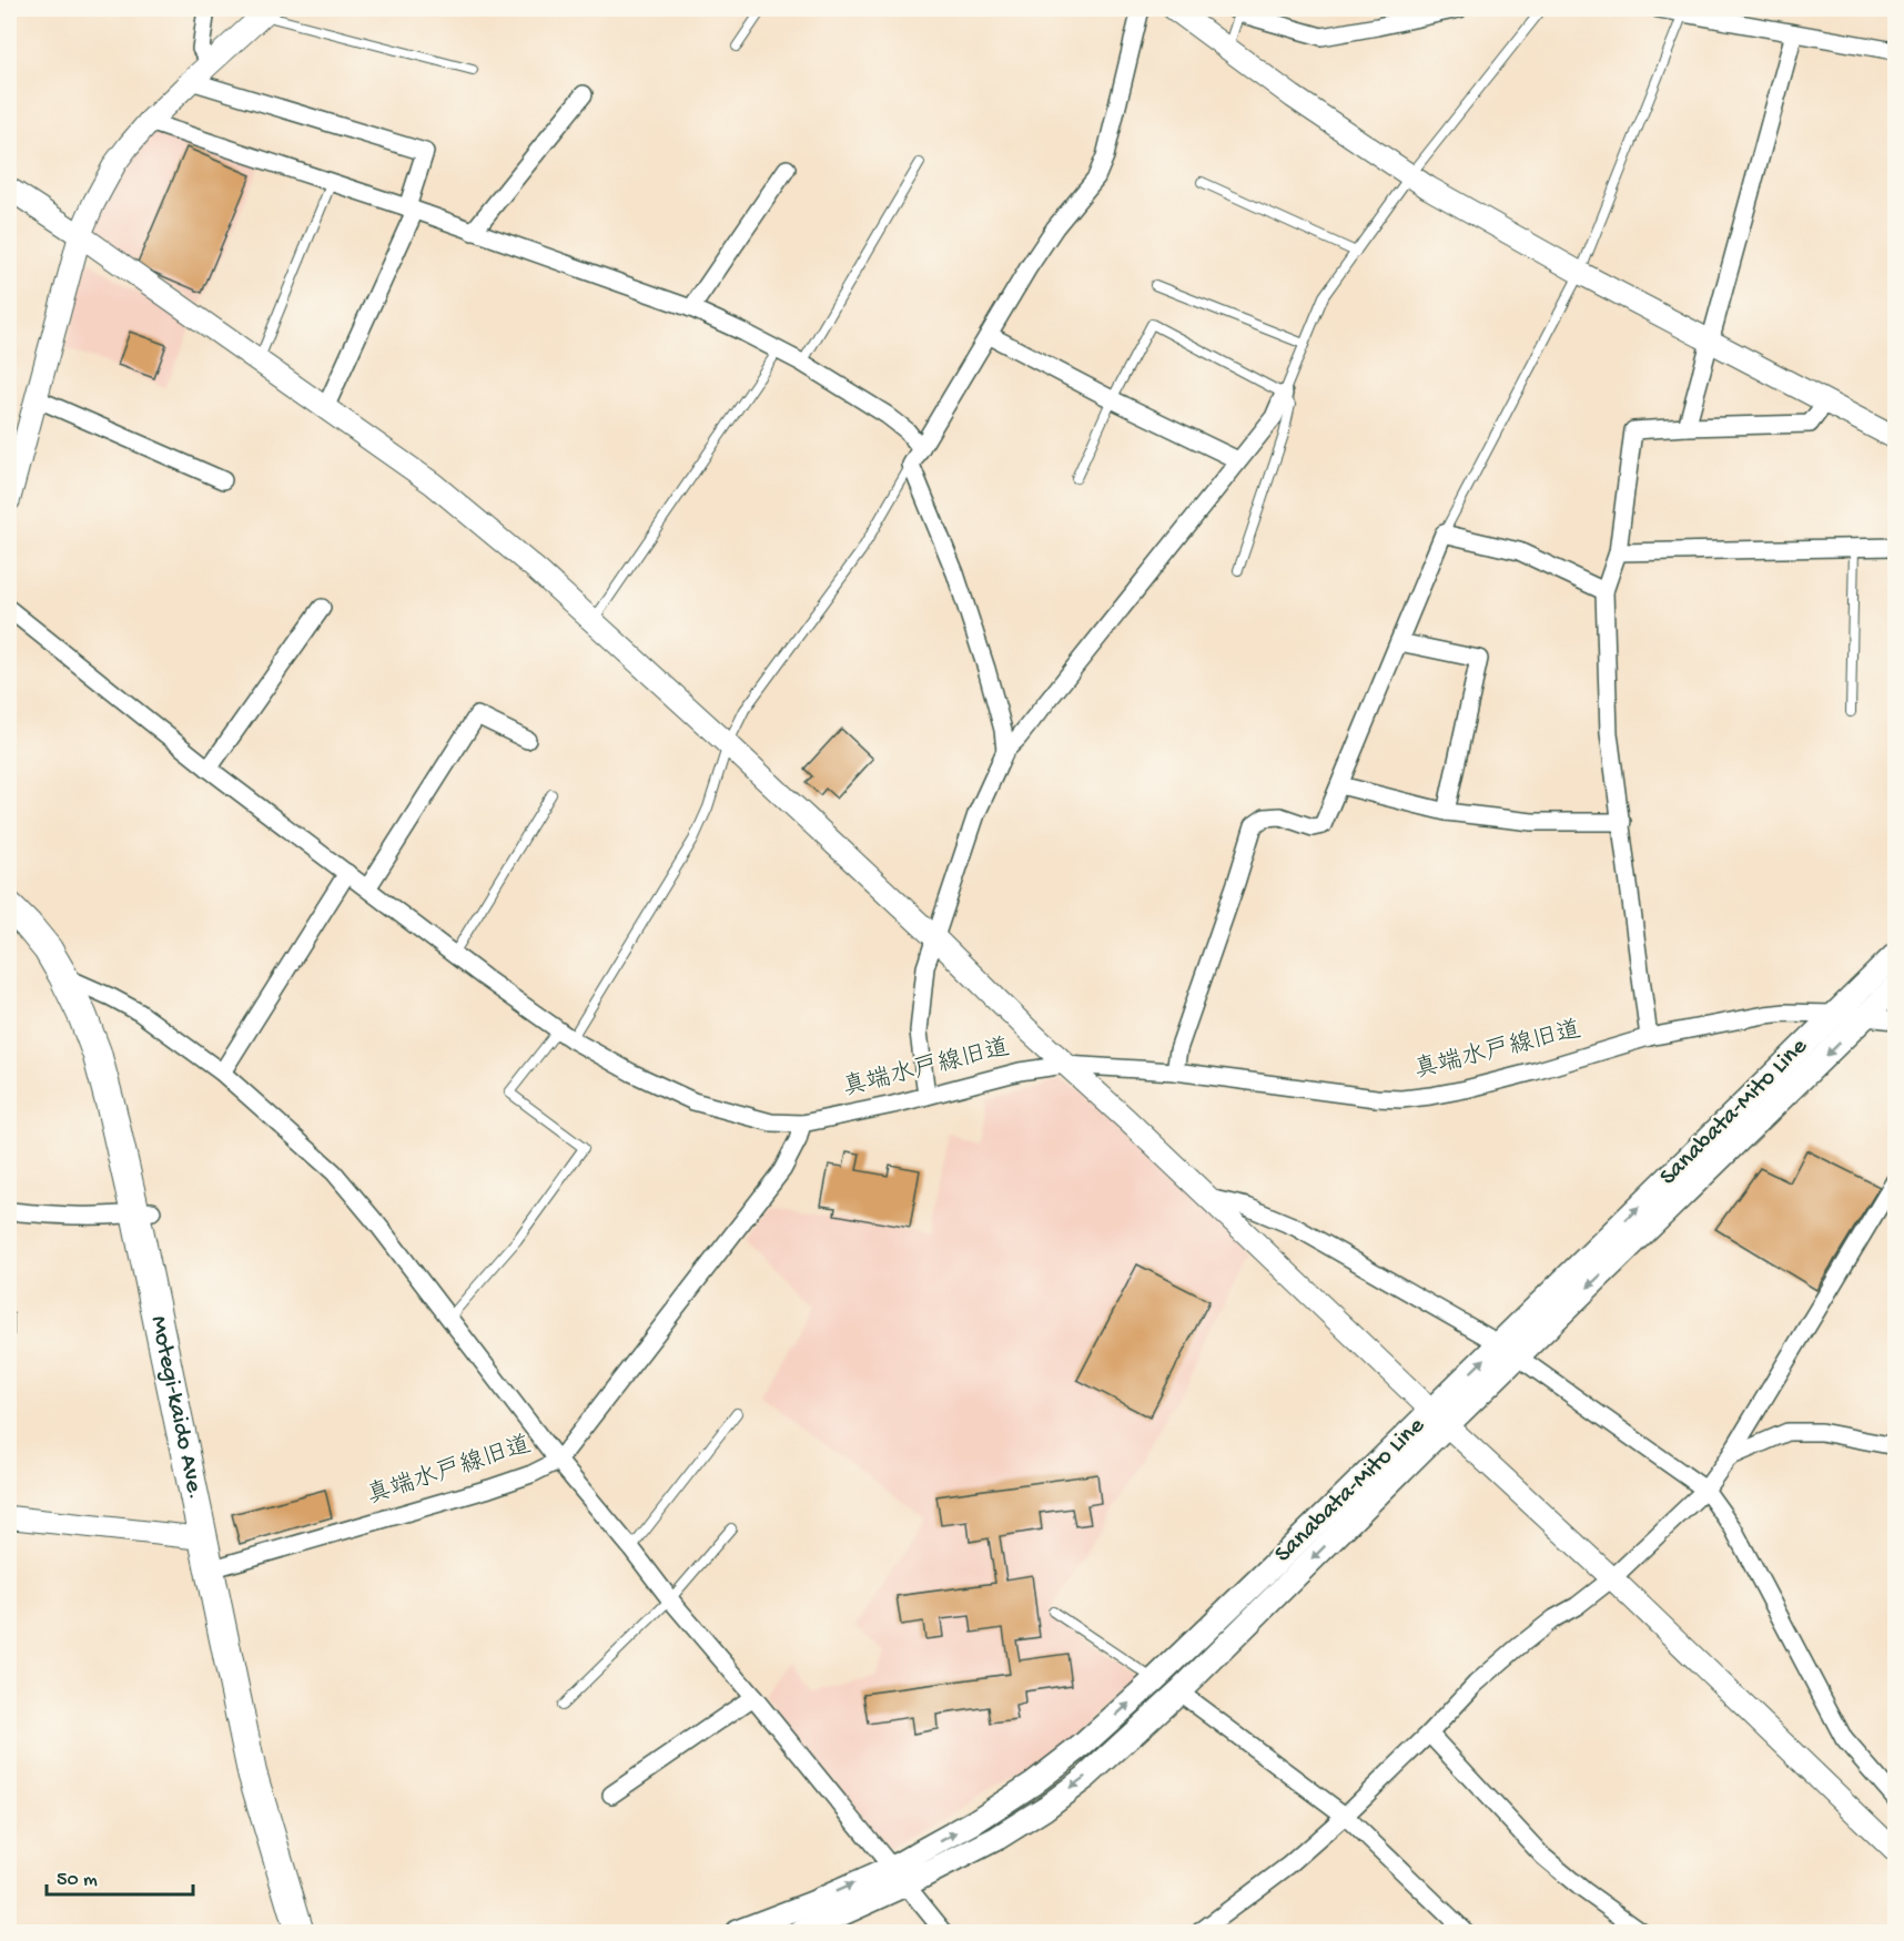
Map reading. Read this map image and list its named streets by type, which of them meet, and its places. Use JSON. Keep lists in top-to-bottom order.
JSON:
{
  "streets": {
    "highway": ["Motegi-kaido Ave."],
    "main road": ["Sanabata-Mito Line"],
    "street": ["真端水戸線旧道"]
  },
  "crossings": [
    ["真端水戸線旧道", "Sanabata-Mito Line"],
    ["真端水戸線旧道", "Motegi-kaido Ave."]
  ],
  "scale_bar": "50 m"
}
